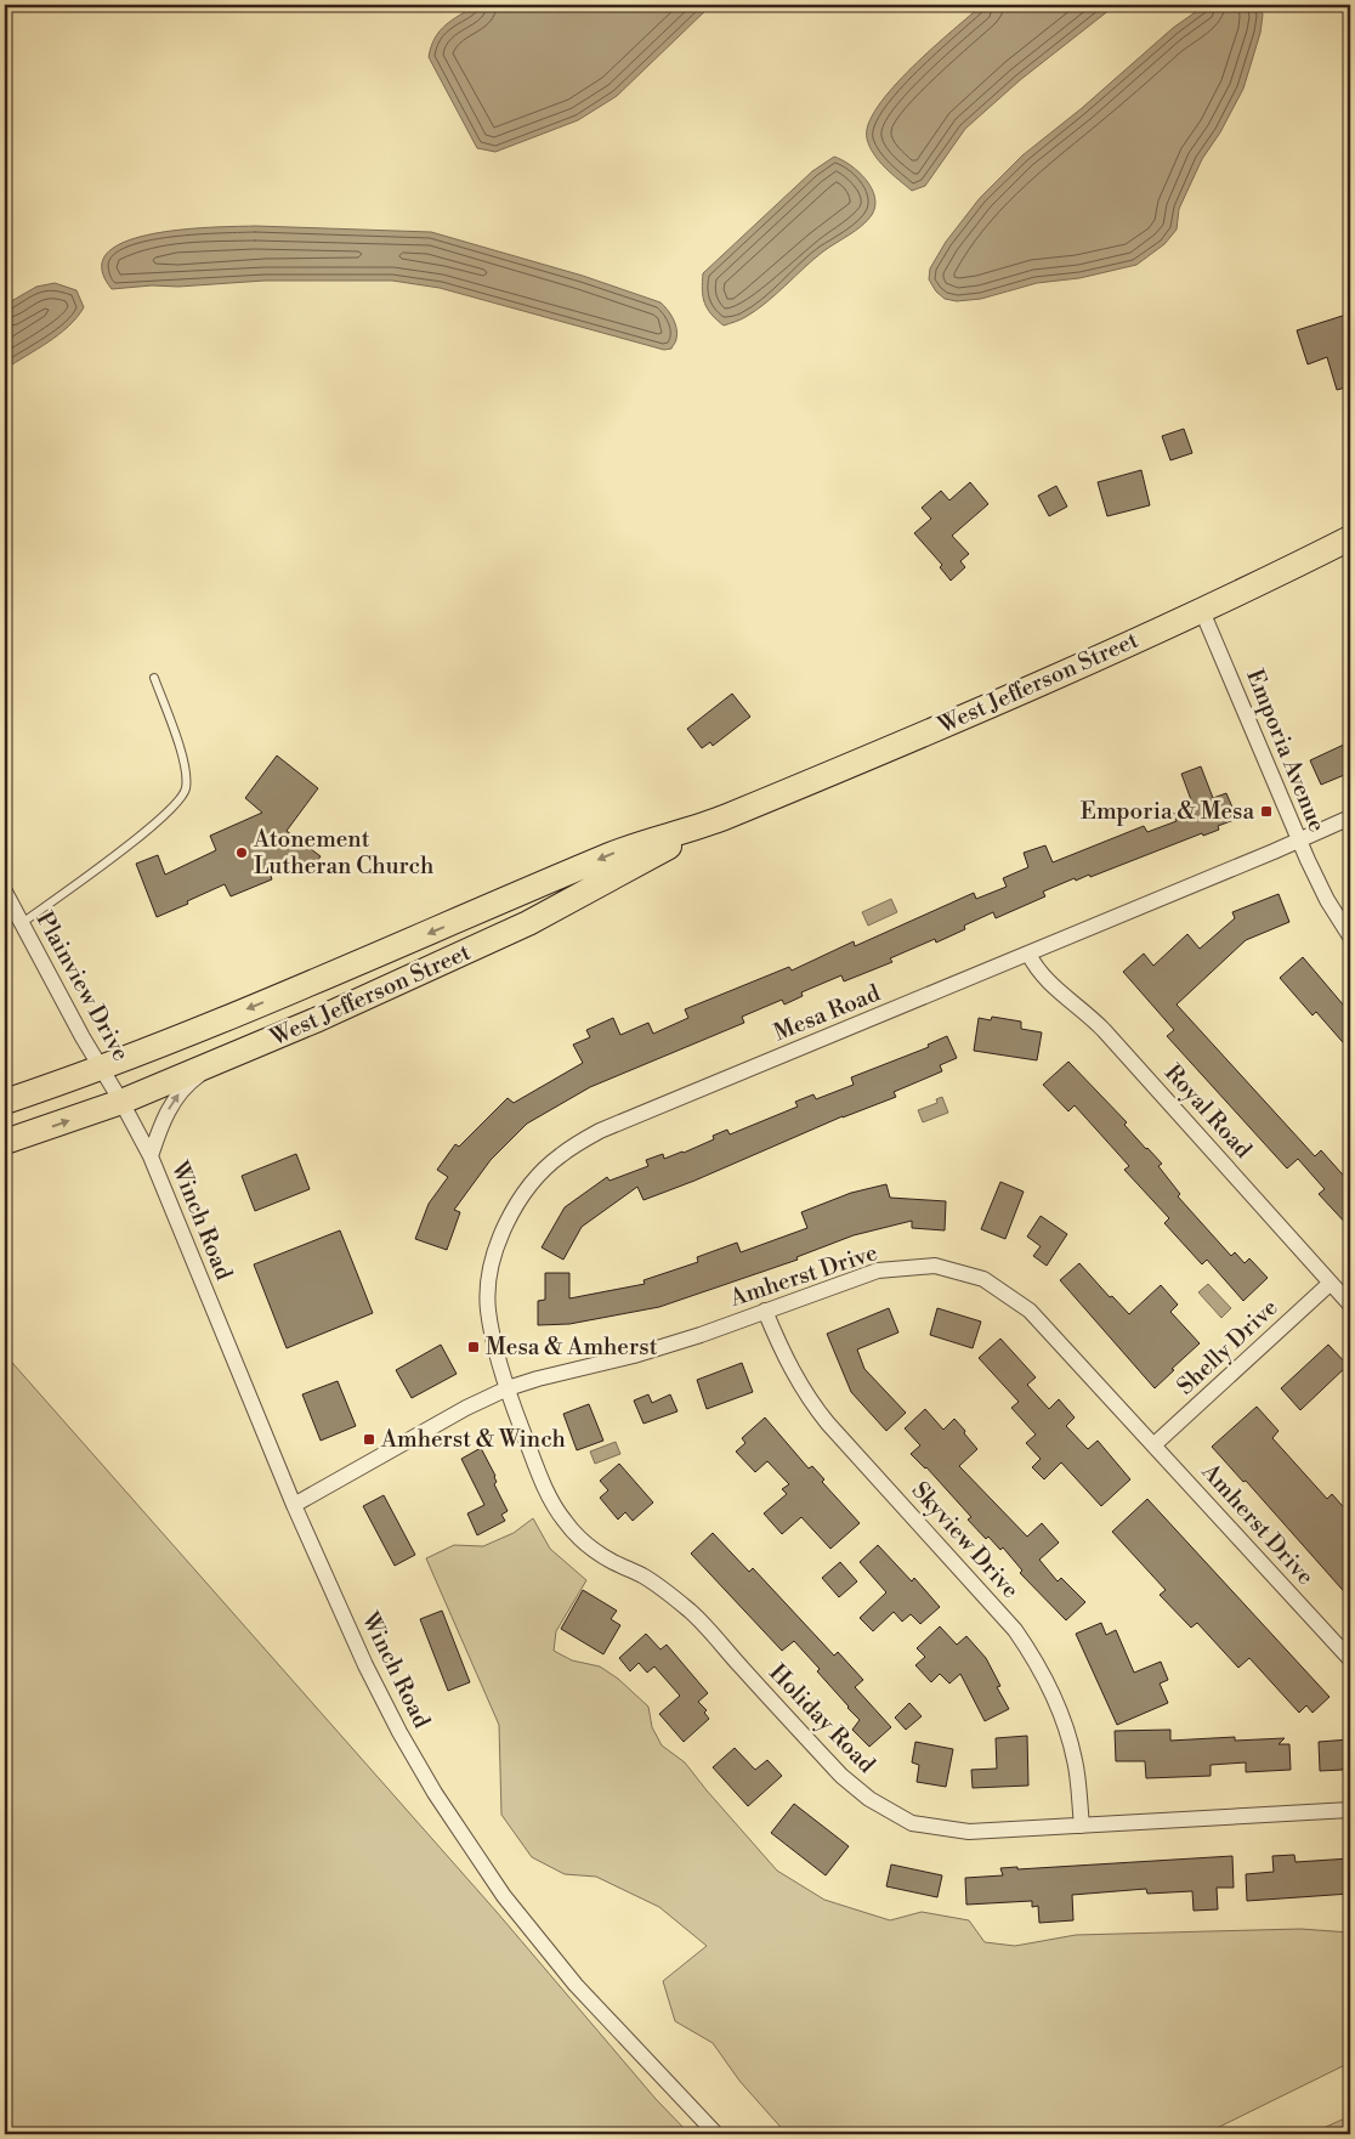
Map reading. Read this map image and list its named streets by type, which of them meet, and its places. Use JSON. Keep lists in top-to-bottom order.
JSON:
{
  "streets": {
    "main road": ["West Jefferson Street"],
    "street": [
      "Emporia Avenue",
      "Plainview Drive",
      "Mesa Road",
      "Royal Road",
      "Winch Road",
      "Amherst Drive",
      "Shelly Drive",
      "Skyview Drive",
      "Holiday Road"
    ]
  },
  "crossings": [
    ["West Jefferson Street", "Emporia Avenue"],
    ["West Jefferson Street", "Plainview Drive"],
    ["Emporia Avenue", "Mesa Road"],
    ["Plainview Drive", "Winch Road"],
    ["Mesa Road", "Royal Road"],
    ["Mesa Road", "Amherst Drive"],
    ["Mesa Road", "Holiday Road"],
    ["Royal Road", "Shelly Drive"],
    ["Winch Road", "Amherst Drive"],
    ["Amherst Drive", "Shelly Drive"],
    ["Amherst Drive", "Skyview Drive"],
    ["Amherst Drive", "Holiday Road"],
    ["Skyview Drive", "Holiday Road"]
  ],
  "places": {
    "transit": ["Emporia & Mesa", "Mesa & Amherst", "Amherst & Winch"],
    "other": ["Atonement Lutheran Church"]
  }
}
